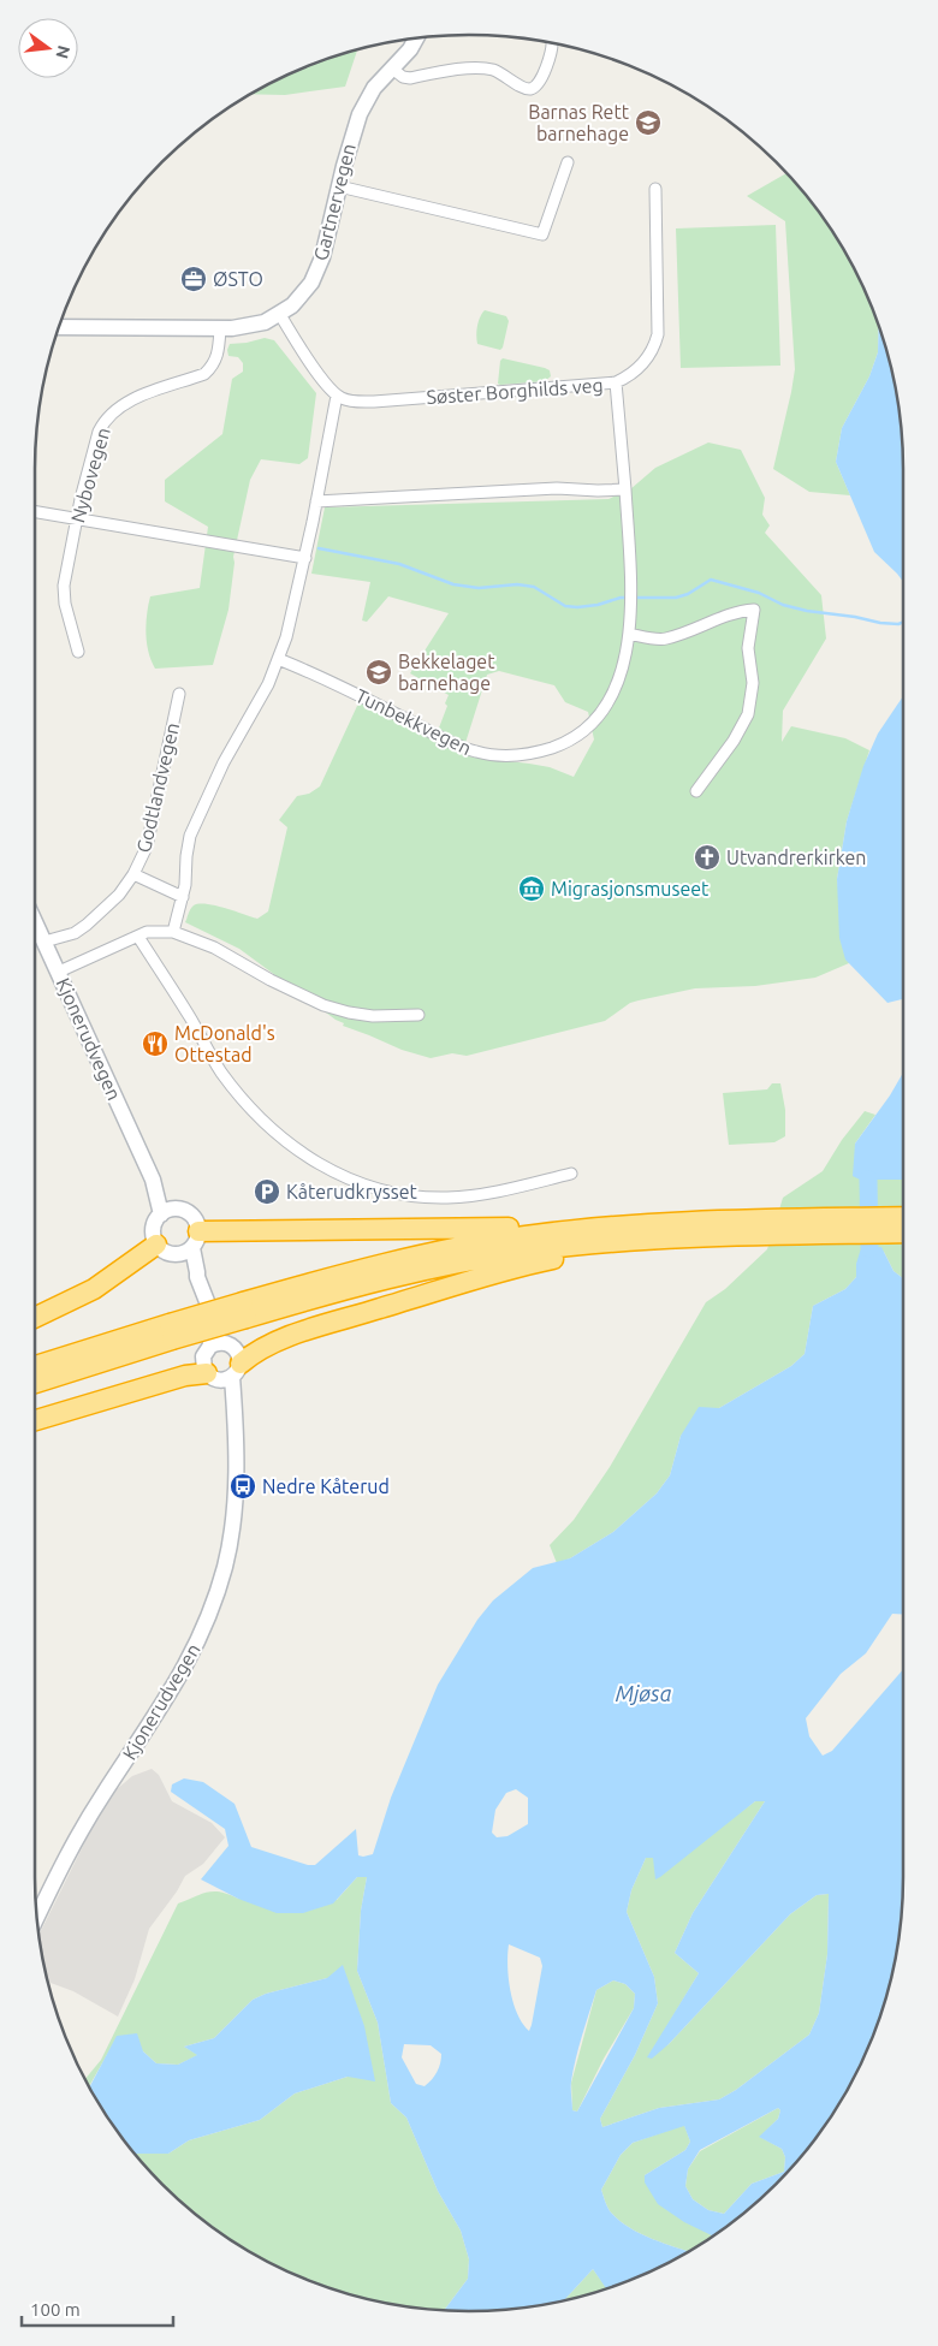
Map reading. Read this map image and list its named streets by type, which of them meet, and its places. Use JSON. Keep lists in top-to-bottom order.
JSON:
{
  "streets": {
    "main road": ["Gartnervegen", "Kjonerudvegen"],
    "street": [
      "Søster Borghilds veg",
      "Nybovegen",
      "Tunbekkvegen",
      "Godtlandvegen"
    ]
  },
  "crossings": [
    ["Gartnervegen", "Nybovegen"],
    ["Søster Borghilds veg", "Tunbekkvegen"],
    ["Godtlandvegen", "Kjonerudvegen"]
  ],
  "water": ["Mjøsa"],
  "places": {
    "school or university": ["Barnas Rett barnehage", "Bekkelaget barnehage"],
    "office": ["ØSTO"],
    "church": ["Utvandrerkirken"],
    "museum": ["Migrasjonsmuseet"],
    "restaurant": ["McDonald's Ottestad"],
    "parking": ["Kåterudkrysset"],
    "bus stop": ["Nedre Kåterud"]
  },
  "scale_bar": "100 m",
  "north": "right"
}
